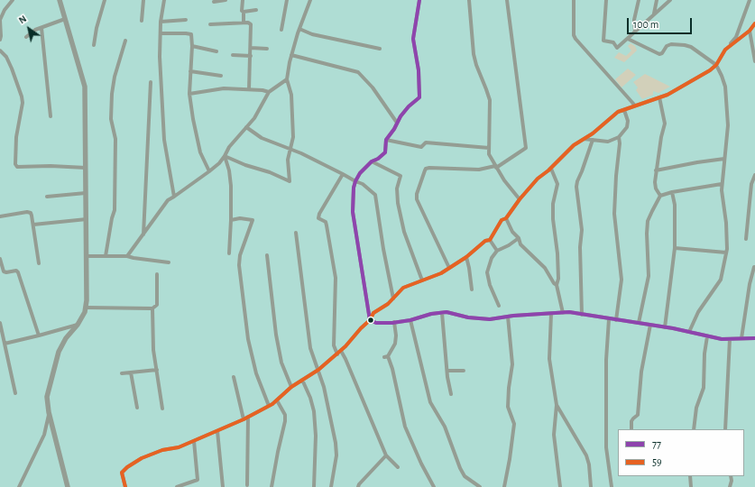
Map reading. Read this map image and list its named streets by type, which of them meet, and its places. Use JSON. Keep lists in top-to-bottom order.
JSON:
{
  "lines": ["transit line 77", "transit line 59"],
  "legend": ["77", "59"],
  "scale_bar": "100 m",
  "north": "top left"
}
